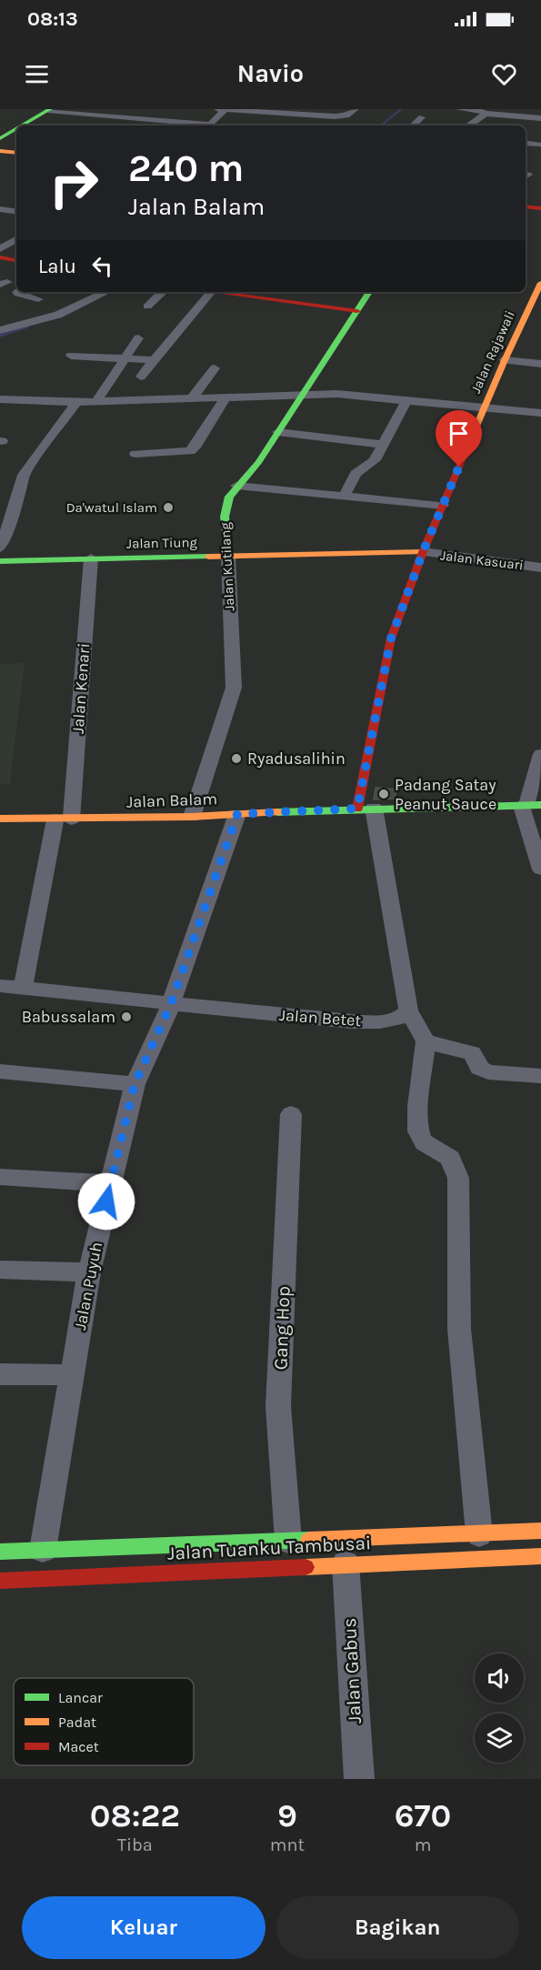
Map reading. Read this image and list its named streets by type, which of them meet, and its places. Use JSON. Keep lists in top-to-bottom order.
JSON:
{
  "streets": {
    "main road": [
      "Jalan Rajawali",
      "Jalan Tiung",
      "Jalan Kutilang",
      "Jalan Balam",
      "Jalan Tuanku Tambusai"
    ],
    "street": [
      "Jalan Kasuari",
      "Jalan Kenari",
      "Jalan Betet",
      "Jalan Puyuh",
      "Gang Hop",
      "Jalan Gabus"
    ]
  },
  "crossings": [
    ["Jalan Rajawali", "Jalan Tiung"],
    ["Jalan Rajawali", "Jalan Kasuari"],
    ["Jalan Rajawali", "Jalan Balam"],
    ["Jalan Tiung", "Jalan Kasuari"],
    ["Jalan Tiung", "Jalan Kutilang"],
    ["Jalan Tiung", "Jalan Kenari"],
    ["Jalan Kutilang", "Jalan Balam"],
    ["Jalan Kenari", "Jalan Balam"],
    ["Jalan Kenari", "Jalan Betet"],
    ["Jalan Balam", "Jalan Puyuh"],
    ["Jalan Betet", "Jalan Puyuh"],
    ["Jalan Puyuh", "Jalan Tuanku Tambusai"],
    ["Gang Hop", "Jalan Tuanku Tambusai"],
    ["Jalan Tuanku Tambusai", "Jalan Gabus"]
  ],
  "places": [
    "Da'watul Islam",
    "Ryadusalihin",
    "Padang Satay Peanut Sauce",
    "Babussalam"
  ],
  "legend": ["Lancar", "Padat", "Macet"],
  "page": {
    "status": "08:13",
    "header": "Navio",
    "turn": ["240 m", "Jalan Balam"],
    "then": "Lalu",
    "eta": [
      "08:22",
      "Tiba",
      "9",
      "mnt",
      "670",
      "m"
    ],
    "buttons": ["Keluar", "Bagikan"]
  }
}
